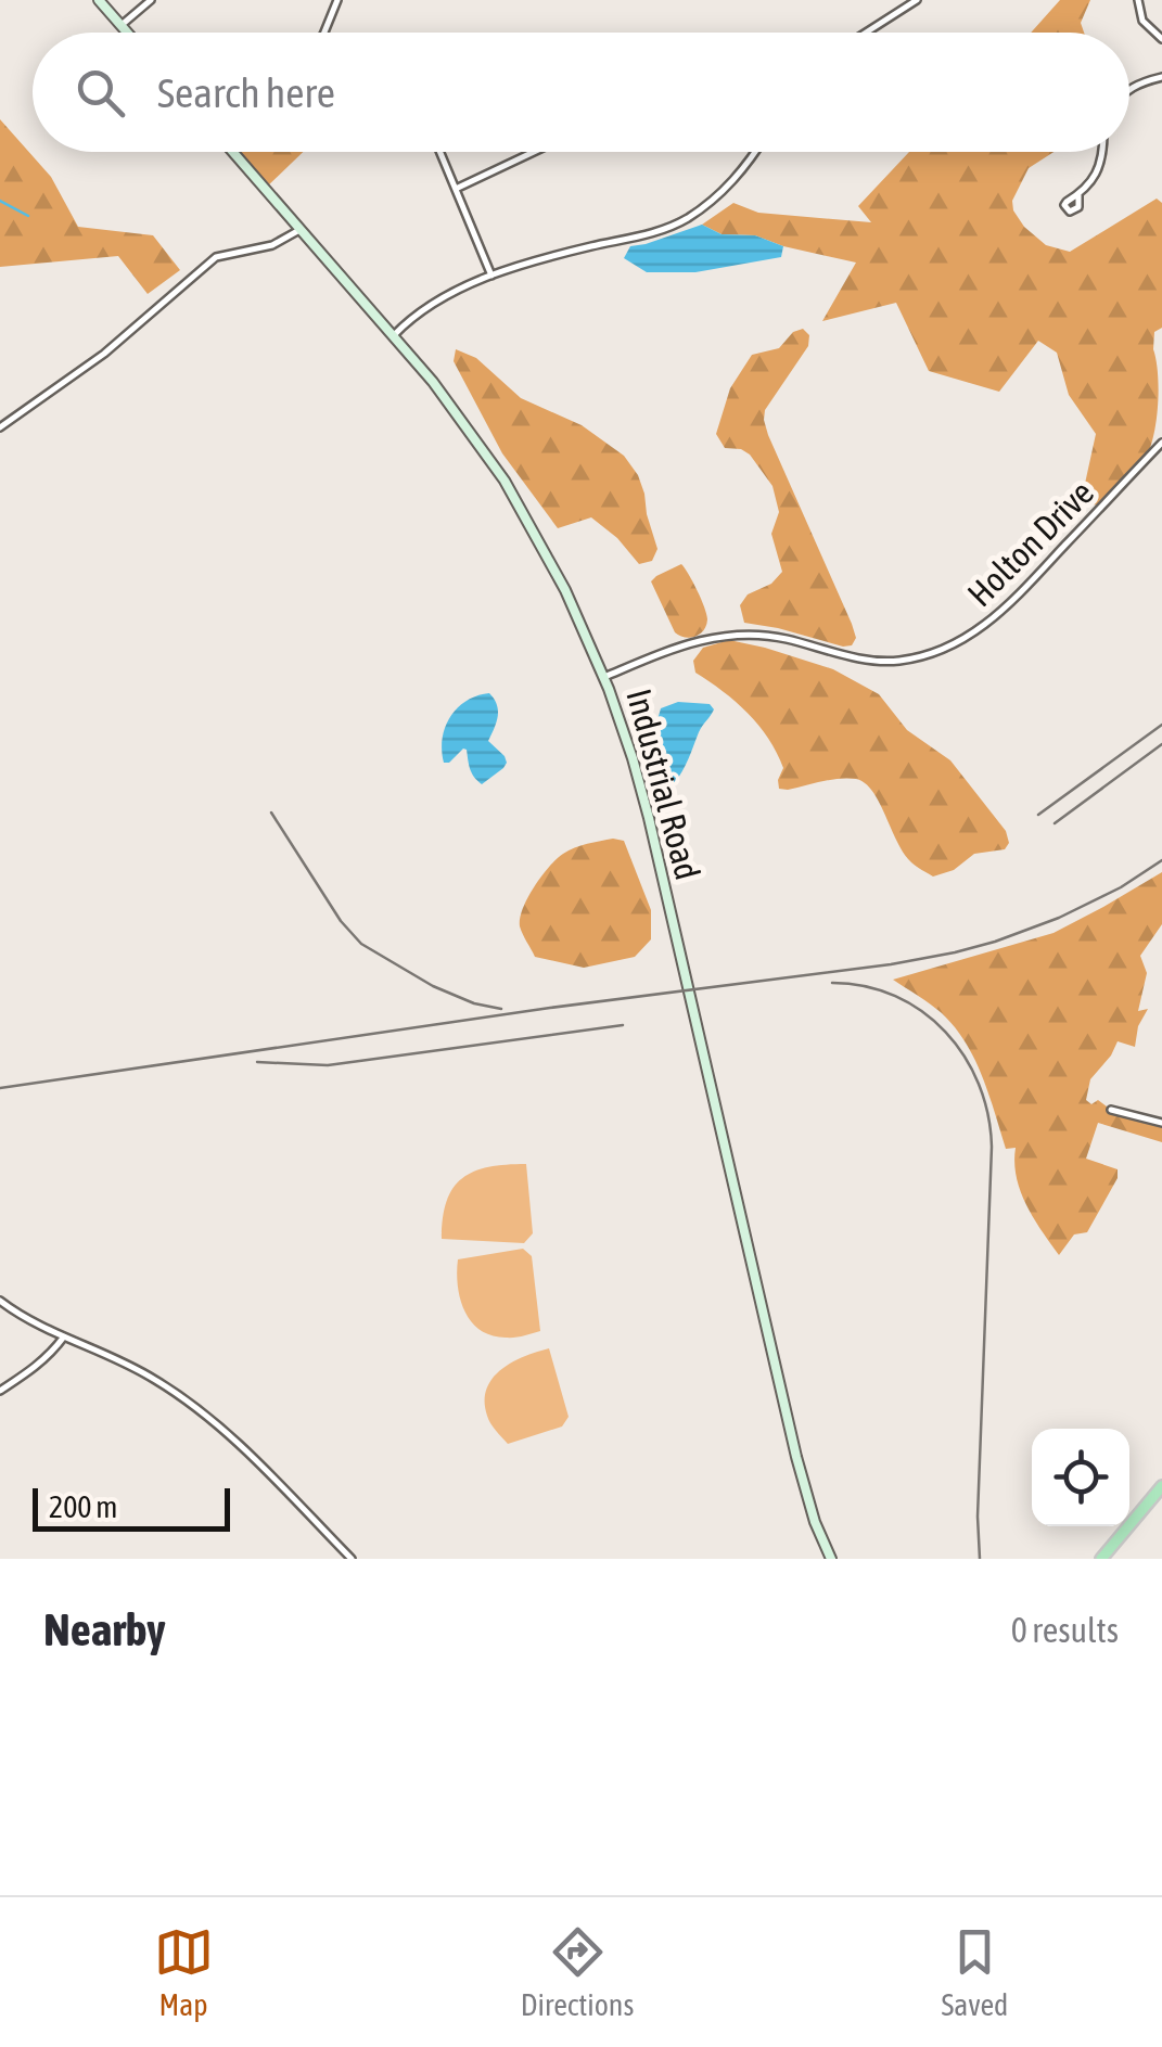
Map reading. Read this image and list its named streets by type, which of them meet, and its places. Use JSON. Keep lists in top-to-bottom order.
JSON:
{
  "streets": {
    "main road": ["Industrial Road"],
    "street": ["Holton Drive"]
  },
  "crossings": [
    ["Holton Drive", "Industrial Road"]
  ],
  "scale_bar": "200 m",
  "page": {
    "search": "Search here",
    "scale": "200 m",
    "heading": ["Nearby", "0 results"],
    "nav": ["Map", "Directions", "Saved"]
  }
}
